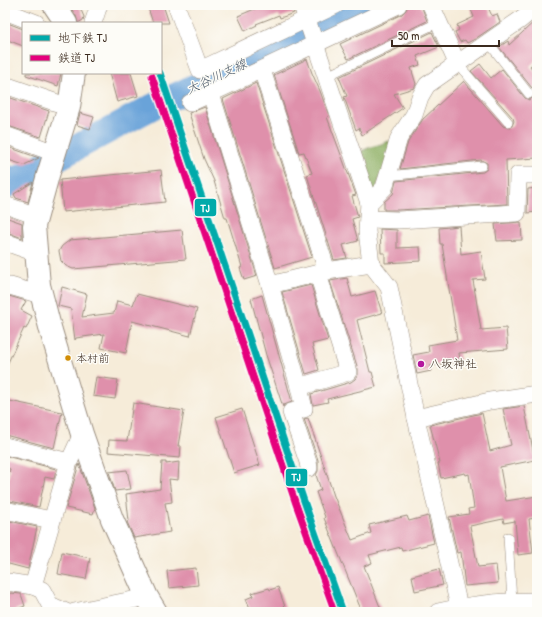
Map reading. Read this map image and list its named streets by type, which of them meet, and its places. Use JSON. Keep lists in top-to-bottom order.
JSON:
{
  "water": ["大谷川支線"],
  "places": ["本村前", "八坂神社"],
  "lines": ["metro line TJ", "rail line TJ"],
  "legend": ["地下鉄 TJ", "鉄道 TJ"],
  "scale_bar": "50 m"
}
